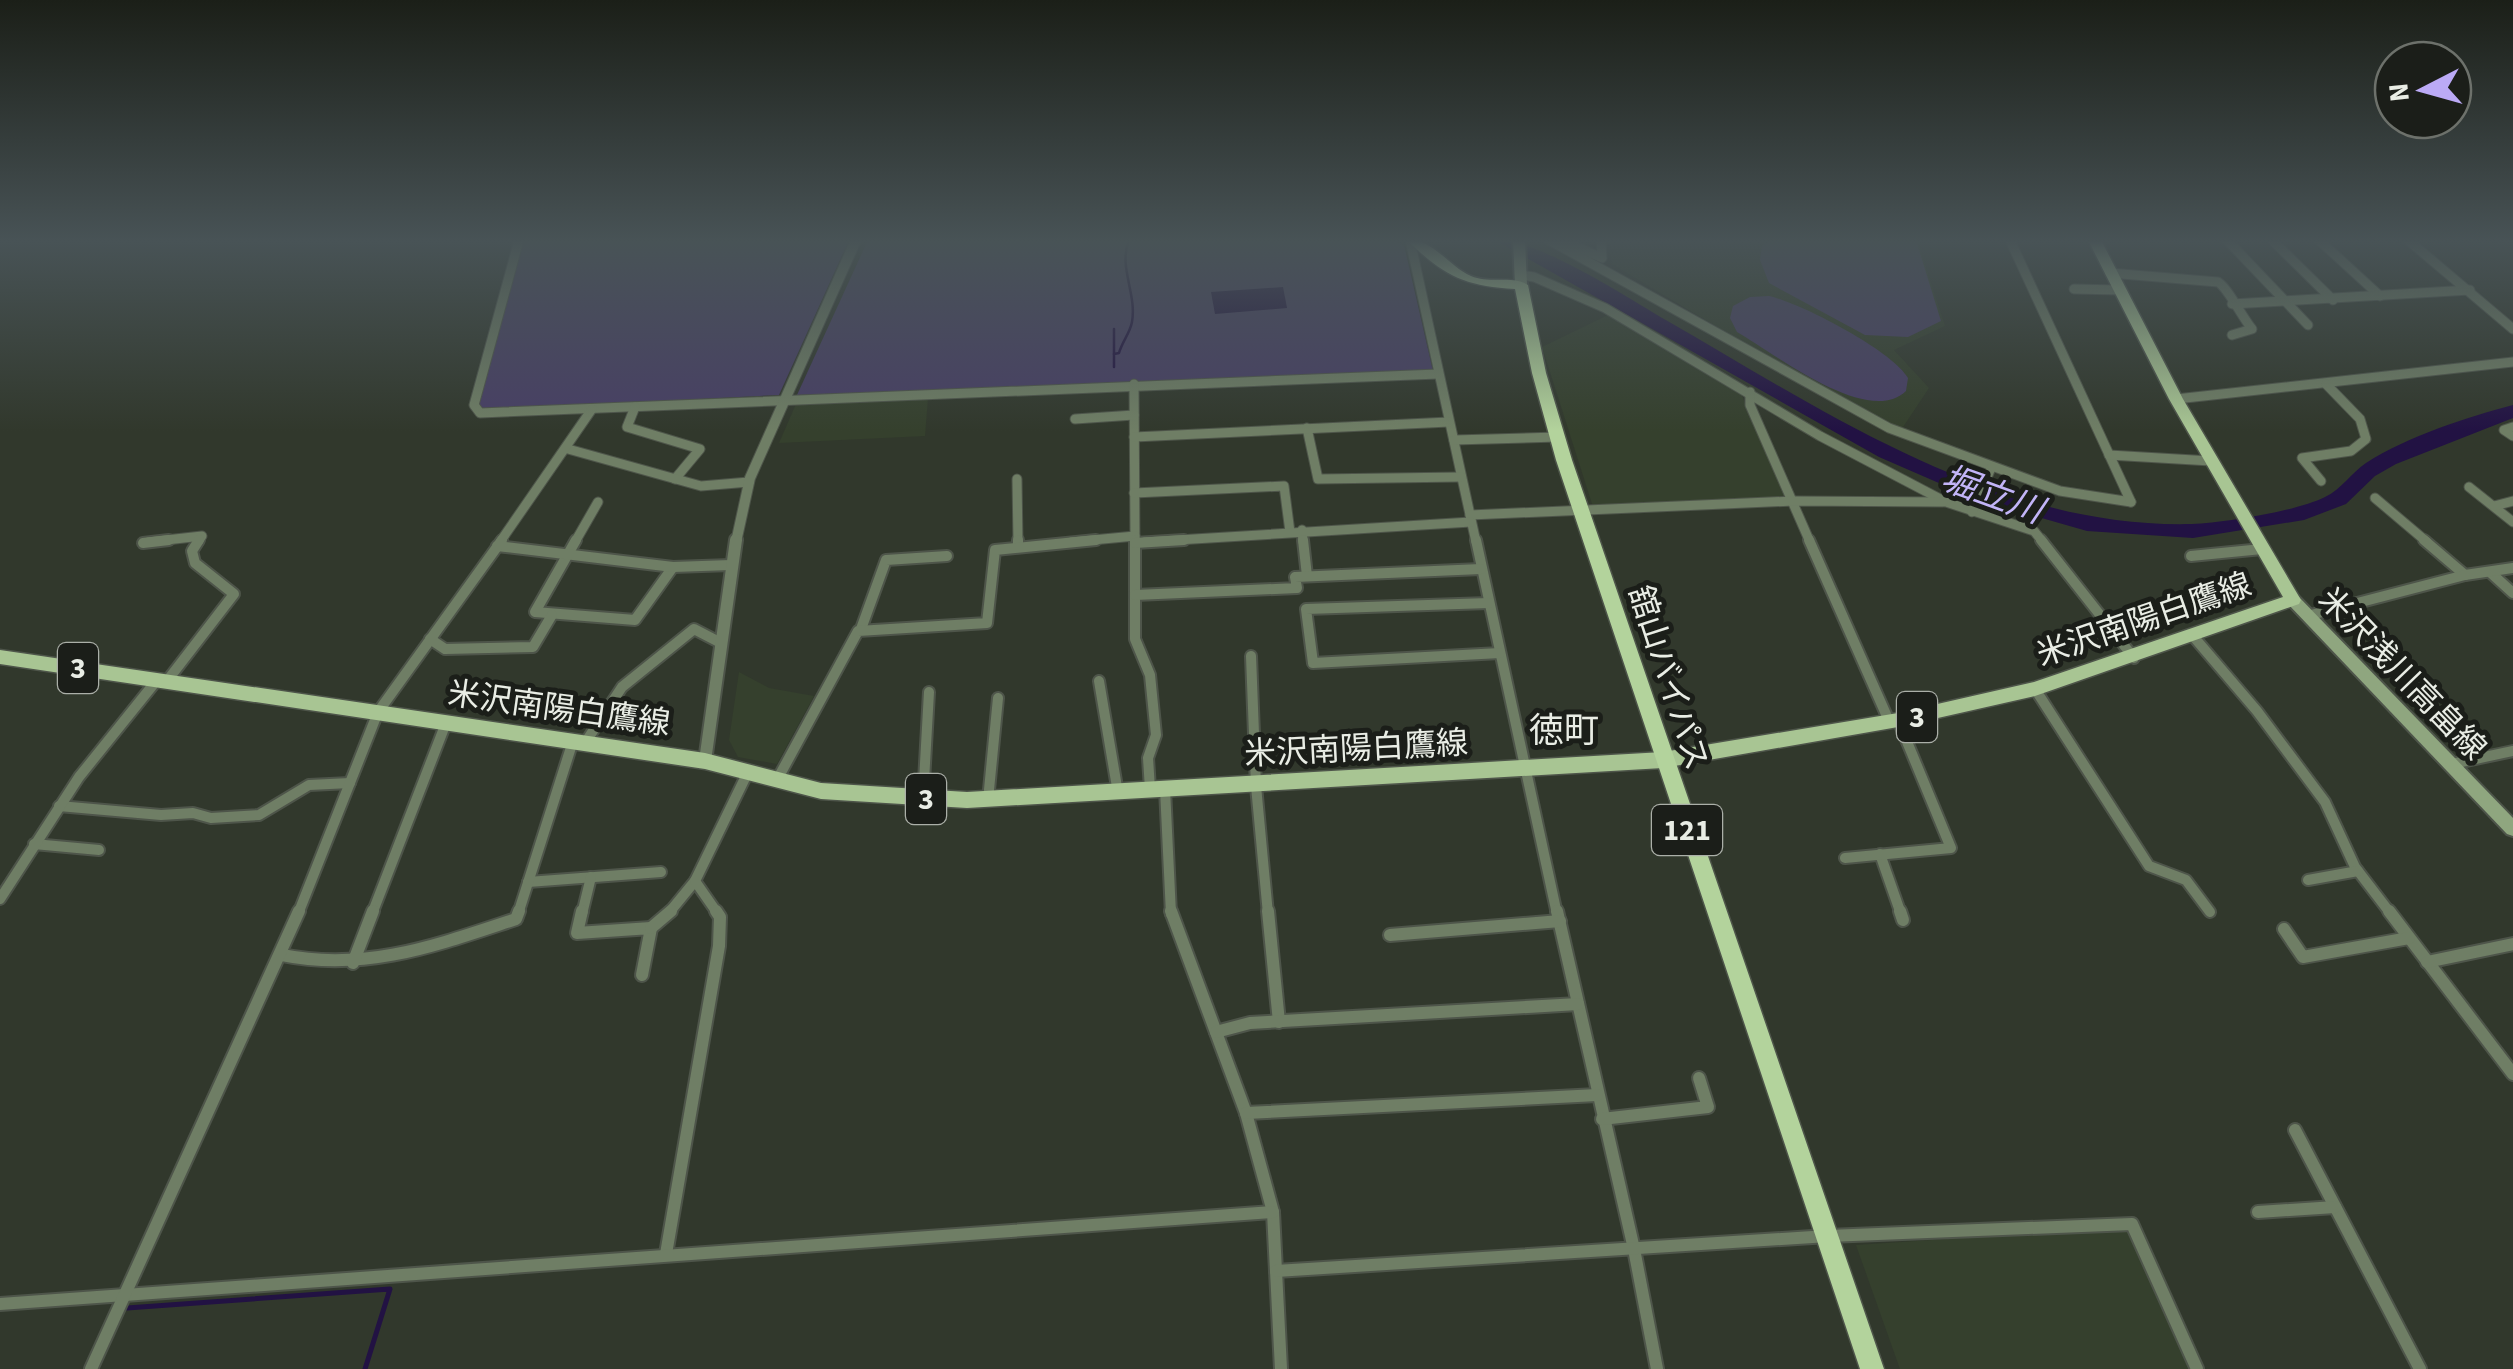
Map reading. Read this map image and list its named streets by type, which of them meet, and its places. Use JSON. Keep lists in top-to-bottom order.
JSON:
{
  "streets": {
    "highway": ["舘山バイパス", "121"],
    "main road": ["米沢南陽白鷹線", "3", "米沢浅川高畠線"]
  },
  "crossings": [
    ["米沢南陽白鷹線", "米沢浅川高畠線"],
    ["米沢南陽白鷹線", "舘山バイパス"]
  ],
  "districts": ["徳町"],
  "water": ["堀立川"],
  "north": "left"
}
